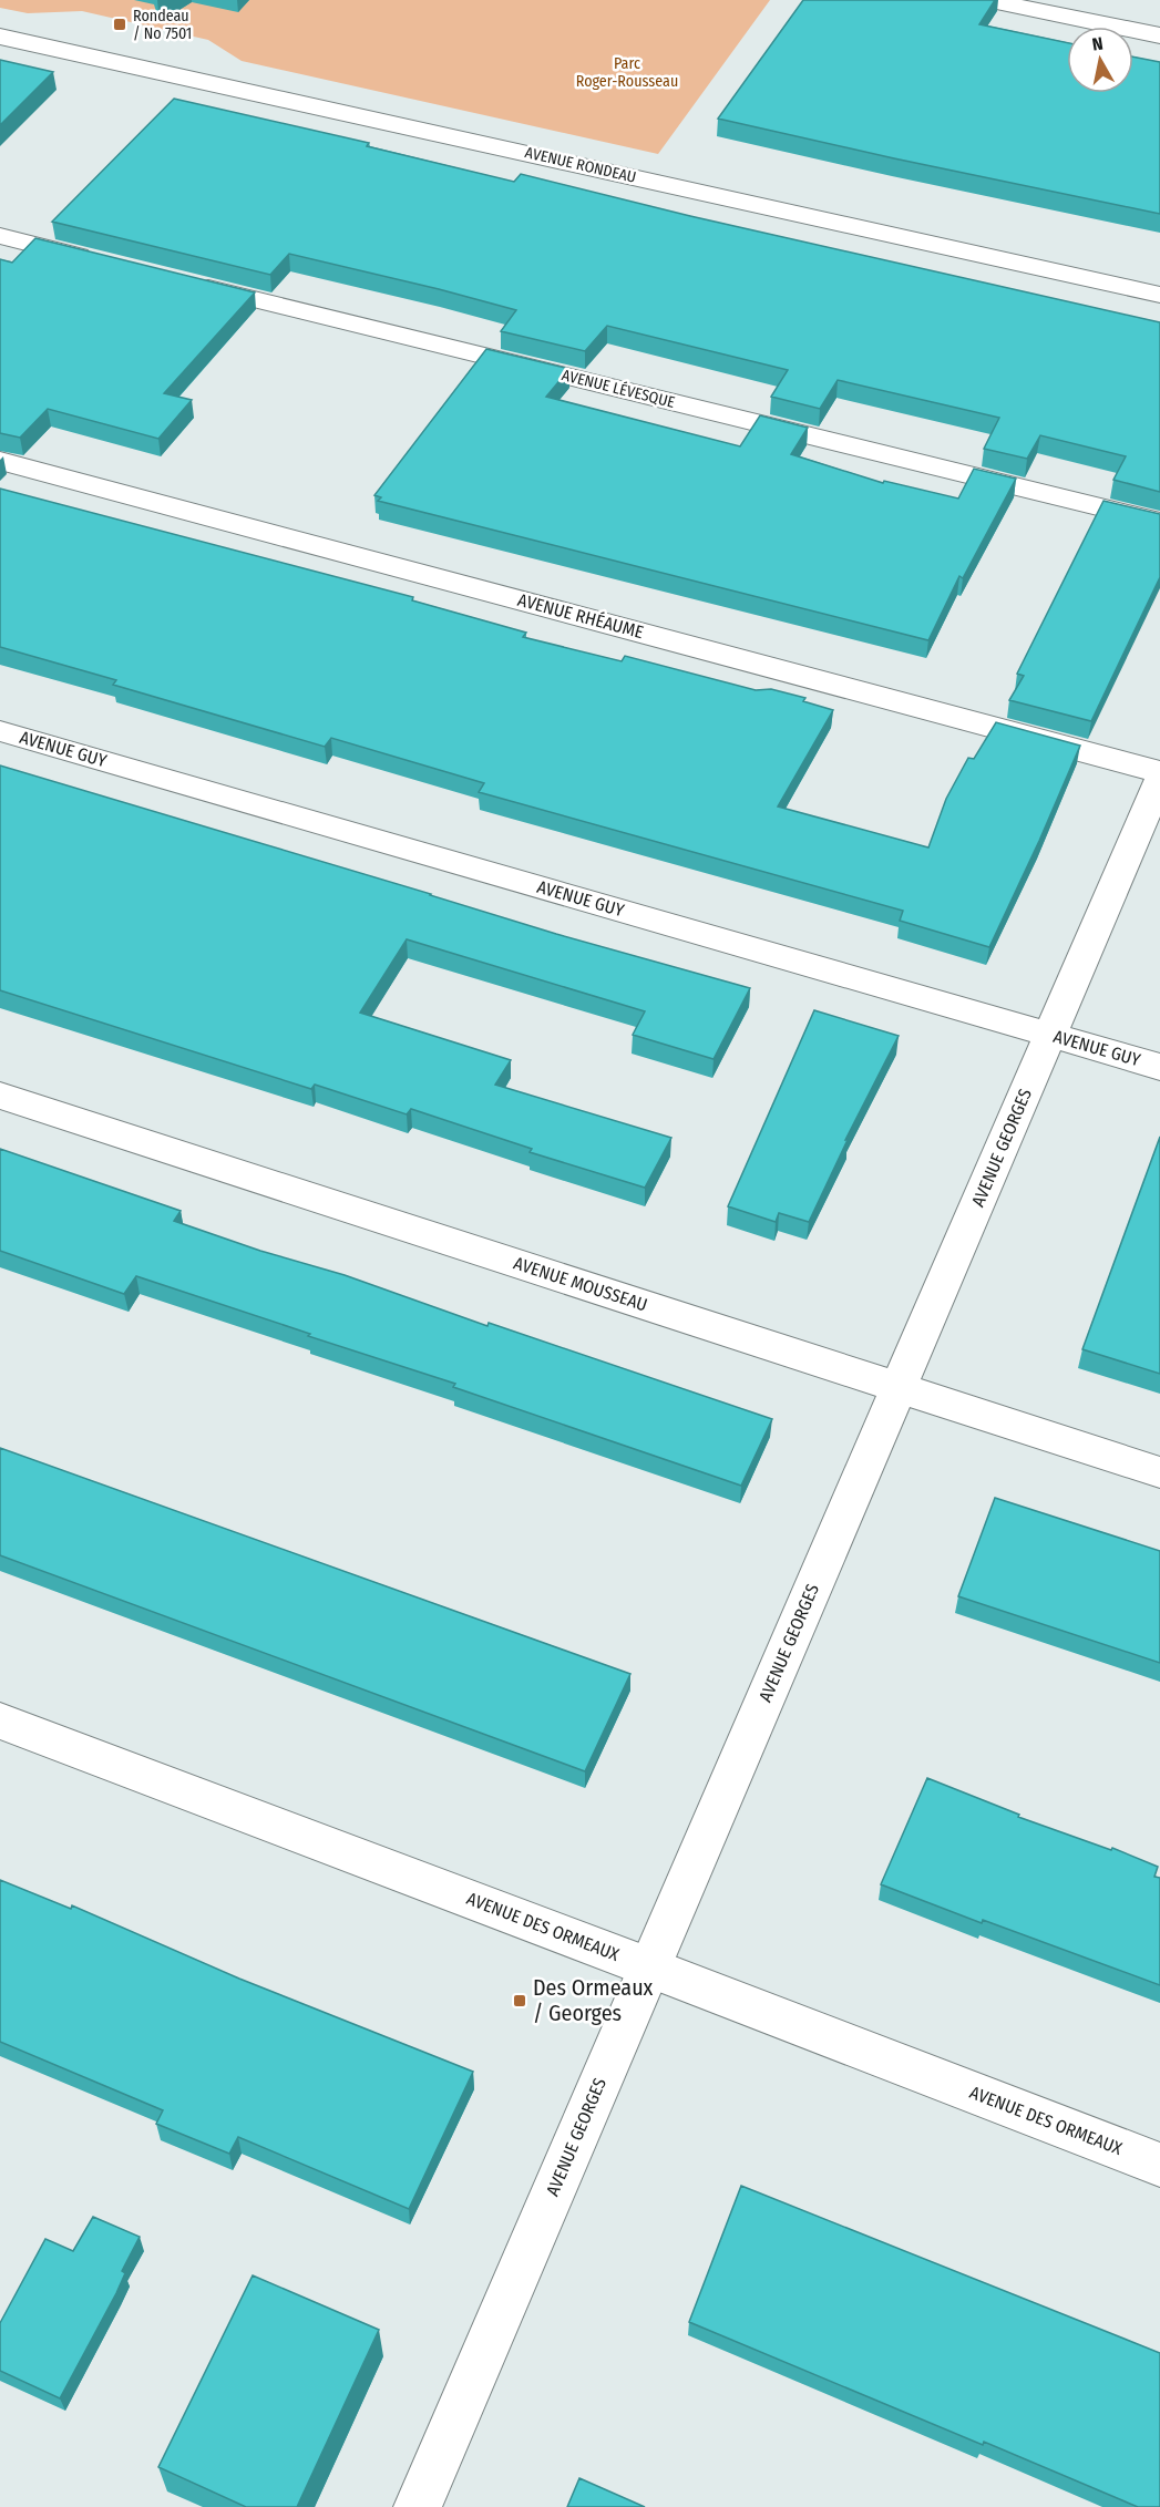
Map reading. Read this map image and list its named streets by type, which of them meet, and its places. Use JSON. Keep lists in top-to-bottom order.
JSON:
{
  "streets": {
    "street": [
      "AVENUE RONDEAU",
      "AVENUE LÉVESQUE",
      "AVENUE RHÉAUME",
      "AVENUE GUY",
      "AVENUE GEORGES",
      "AVENUE MOUSSEAU",
      "AVENUE DES ORMEAUX"
    ]
  },
  "crossings": [
    ["AVENUE GUY", "AVENUE GEORGES"],
    ["AVENUE GEORGES", "AVENUE MOUSSEAU"],
    ["AVENUE GEORGES", "AVENUE DES ORMEAUX"]
  ],
  "parks": ["Parc Roger-Rousseau"],
  "places": {
    "transit": ["Rondeau / No 7501", "Des Ormeaux / Georges"]
  },
  "north": "top"
}
